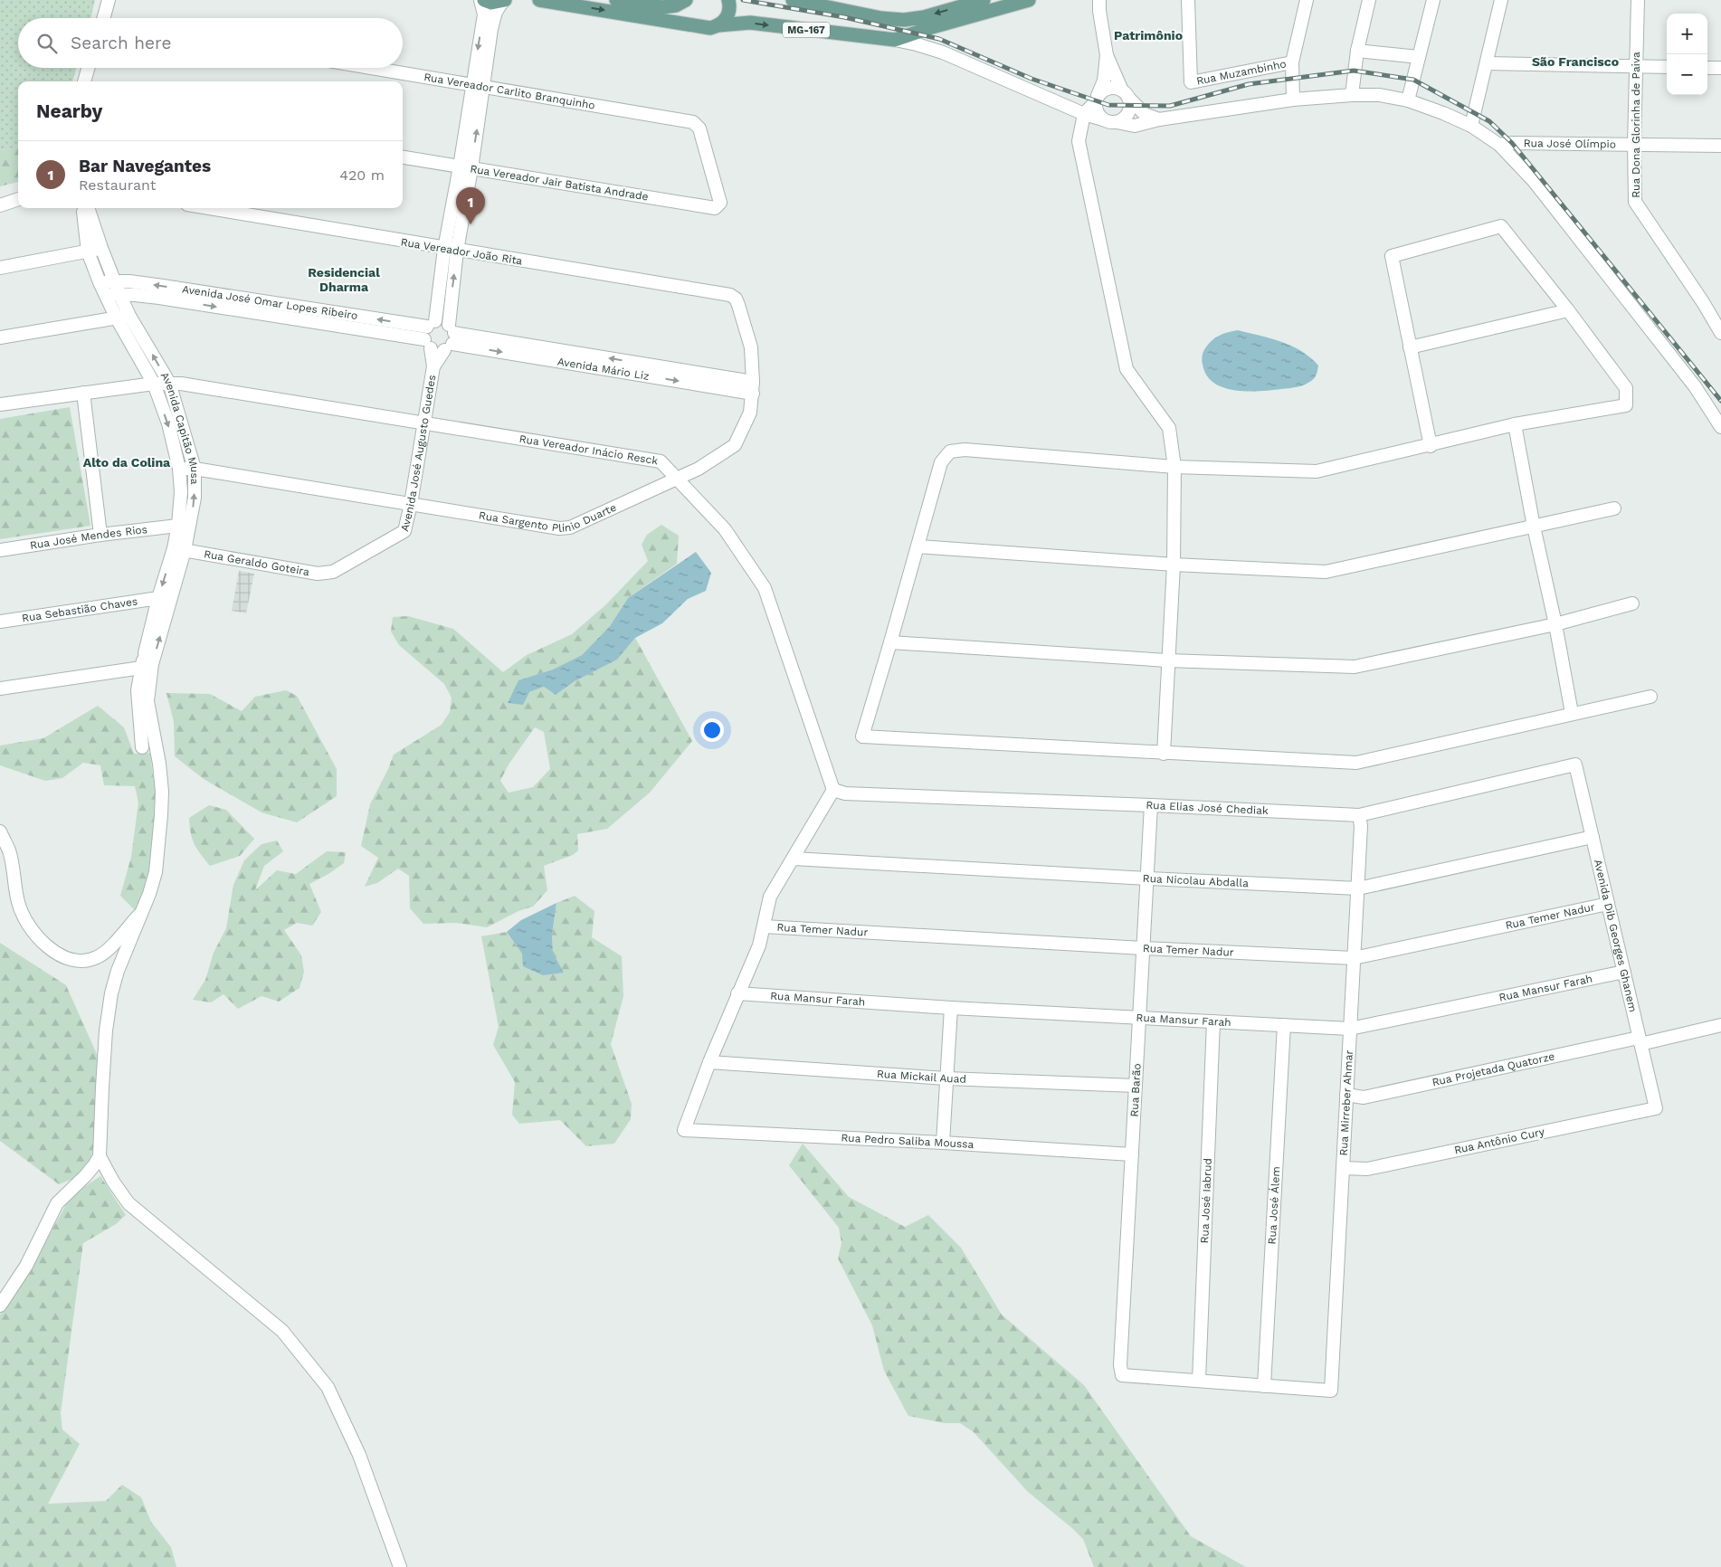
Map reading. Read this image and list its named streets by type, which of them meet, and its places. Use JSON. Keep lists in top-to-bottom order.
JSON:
{
  "streets": {
    "main road": ["MG-167"],
    "street": [
      "Rua Muzambinho",
      "Rua Vereador Carlito Branquinho",
      "Rua Dona Glorinha de Paiva",
      "Rua José Olímpio",
      "Rua Vereador Jair Batista Andrade",
      "Rua Vereador João Rita",
      "Avenida José Omar Lopes Ribeiro",
      "Avenida Mário Liz",
      "Avenida Capitão Musa",
      "Rua Vereador Inácio Resck",
      "Avenida José Augusto Guedes",
      "Rua Sargento Plínio Duarte",
      "Rua José Mendes Rios",
      "Rua Geraldo Goteira",
      "Rua Sebastião Chaves",
      "Rua Elias José Chediak",
      "Rua Nicolau Abdalla",
      "Rua Temer Nadur",
      "Avenida Dib Georges Ghanem",
      "Rua Mansur Farah",
      "Rua Projetada Quatorze",
      "Rua Mickail Auad",
      "Rua Barão",
      "Rua Mirreber Ahmar",
      "Rua Pedro Saliba Moussa",
      "Rua Antônio Cury",
      "Rua José Iabrud",
      "Rua José Álem"
    ]
  },
  "crossings": [
    ["Rua Vereador Carlito Branquinho", "Rua Vereador Jair Batista Andrade"],
    ["Rua Vereador Carlito Branquinho", "Avenida José Augusto Guedes"],
    ["Rua Dona Glorinha de Paiva", "Rua José Olímpio"],
    ["Rua Vereador Jair Batista Andrade", "Avenida José Augusto Guedes"],
    ["Rua Vereador João Rita", "Avenida José Augusto Guedes"],
    ["Rua Vereador João Rita", "Rua Sargento Plínio Duarte"],
    ["Avenida José Omar Lopes Ribeiro", "Avenida Capitão Musa"],
    ["Avenida José Omar Lopes Ribeiro", "Avenida José Augusto Guedes"],
    ["Avenida Mário Liz", "Avenida José Augusto Guedes"],
    ["Avenida Mário Liz", "Rua Sargento Plínio Duarte"],
    ["Avenida Capitão Musa", "Rua Vereador Inácio Resck"],
    ["Avenida Capitão Musa", "Rua Sargento Plínio Duarte"],
    ["Avenida Capitão Musa", "Rua José Mendes Rios"],
    ["Avenida Capitão Musa", "Rua Geraldo Goteira"],
    ["Avenida Capitão Musa", "Rua Sebastião Chaves"],
    ["Rua Vereador Inácio Resck", "Avenida José Augusto Guedes"],
    ["Rua Vereador Inácio Resck", "Rua Sargento Plínio Duarte"],
    ["Rua Vereador Inácio Resck", "Rua Elias José Chediak"],
    ["Avenida José Augusto Guedes", "Rua Sargento Plínio Duarte"],
    ["Avenida José Augusto Guedes", "Rua Geraldo Goteira"],
    ["Rua Elias José Chediak", "Avenida Dib Georges Ghanem"],
    ["Rua Elias José Chediak", "Rua Barão"],
    ["Rua Elias José Chediak", "Rua Mirreber Ahmar"],
    ["Rua Nicolau Abdalla", "Avenida Dib Georges Ghanem"],
    ["Rua Nicolau Abdalla", "Rua Barão"],
    ["Rua Nicolau Abdalla", "Rua Mirreber Ahmar"],
    ["Rua Temer Nadur", "Avenida Dib Georges Ghanem"],
    ["Rua Temer Nadur", "Rua Barão"],
    ["Rua Temer Nadur", "Rua Mirreber Ahmar"],
    ["Avenida Dib Georges Ghanem", "Rua Mansur Farah"],
    ["Avenida Dib Georges Ghanem", "Rua Projetada Quatorze"],
    ["Avenida Dib Georges Ghanem", "Rua Antônio Cury"],
    ["Rua Mansur Farah", "Rua Barão"],
    ["Rua Mansur Farah", "Rua Mirreber Ahmar"],
    ["Rua Mansur Farah", "Rua José Iabrud"],
    ["Rua Mansur Farah", "Rua José Álem"],
    ["Rua Projetada Quatorze", "Rua Mirreber Ahmar"],
    ["Rua Mickail Auad", "Rua Barão"],
    ["Rua Mickail Auad", "Rua Pedro Saliba Moussa"],
    ["Rua Barão", "Rua Pedro Saliba Moussa"],
    ["Rua Barão", "Rua José Iabrud"],
    ["Rua Mirreber Ahmar", "Rua Antônio Cury"],
    ["Rua Mirreber Ahmar", "Rua José Álem"]
  ],
  "districts": [
    "Patrimônio",
    "São Francisco",
    "Residencial Dharma",
    "Alto da Colina"
  ],
  "page": {
    "map_buttons": ["+", "−"],
    "search": "Search here",
    "heading": "Nearby",
    "list": [
      {
        "mark": "1",
        "name": "Bar Navegantes",
        "note": "Restaurant",
        "value": "420 m"
      }
    ],
    "pins": "1"
  }
}
